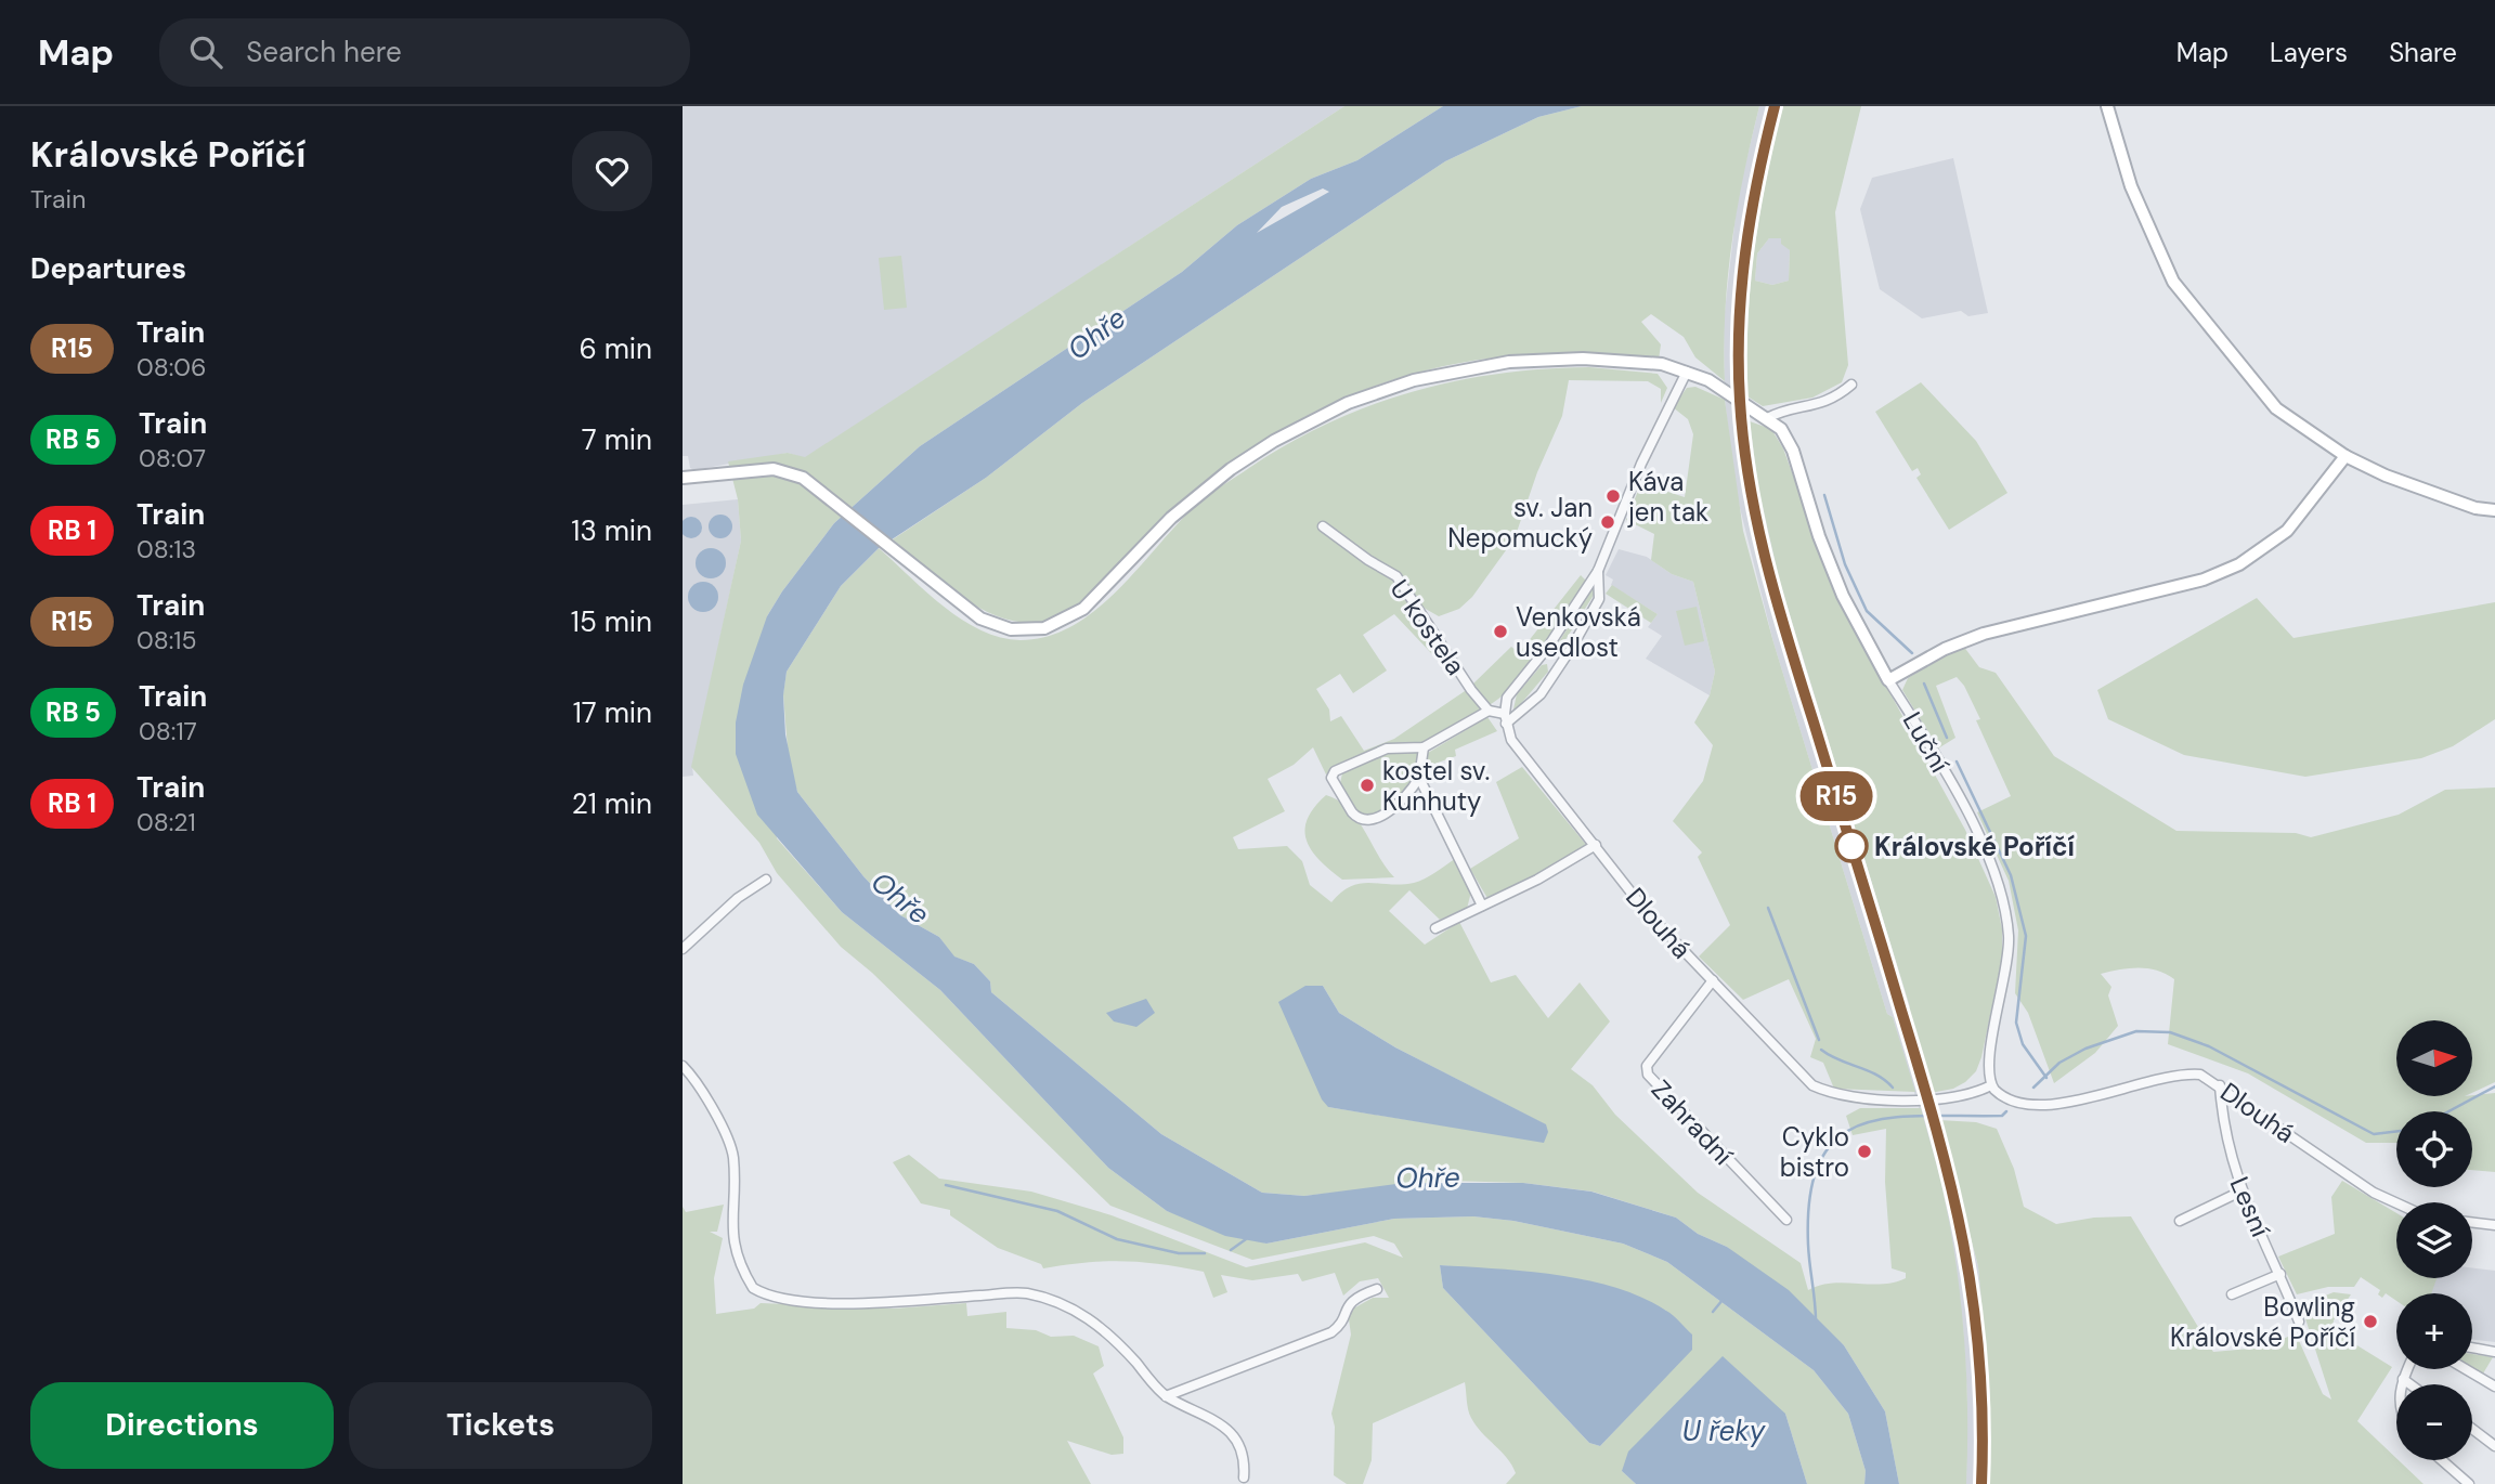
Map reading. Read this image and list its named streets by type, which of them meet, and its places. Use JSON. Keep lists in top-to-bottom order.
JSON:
{
  "streets": {
    "street": [
      "U kostela",
      "Luční",
      "Dlouhá",
      "Zahradní",
      "Lesní"
    ]
  },
  "crossings": [
    ["Luční", "Dlouhá"],
    ["Dlouhá", "Zahradní"],
    ["Dlouhá", "Lesní"]
  ],
  "water": ["Ohře", "U řeky"],
  "places": [
    "Káva jen tak",
    "sv. Jan Nepomucký",
    "Venkovská usedlost",
    "kostel sv. Kunhuty",
    "Královské Poříčí",
    "Cyklo bistro",
    "Bowling Královské Poříčí"
  ],
  "north": "right",
  "page": {
    "header": "Map",
    "search": "Search here",
    "nav": ["Map", "Layers", "Share"],
    "heading": [
      ["Královské Poříčí", "Train"],
      "Departures"
    ],
    "on_map": "R15",
    "list": [
      {
        "mark": "R15",
        "name": "Train",
        "note": "08:06",
        "value": "6 min"
      },
      {
        "mark": "RB 5",
        "name": "Train",
        "note": "08:07",
        "value": "7 min"
      },
      {
        "mark": "RB 1",
        "name": "Train",
        "note": "08:13",
        "value": "13 min"
      },
      {
        "mark": "R15",
        "name": "Train",
        "note": "08:15",
        "value": "15 min"
      },
      {
        "mark": "RB 5",
        "name": "Train",
        "note": "08:17",
        "value": "17 min"
      },
      {
        "mark": "RB 1",
        "name": "Train",
        "note": "08:21",
        "value": "21 min"
      }
    ],
    "map_buttons": ["+", "−"],
    "buttons": ["Directions", "Tickets"]
  }
}
